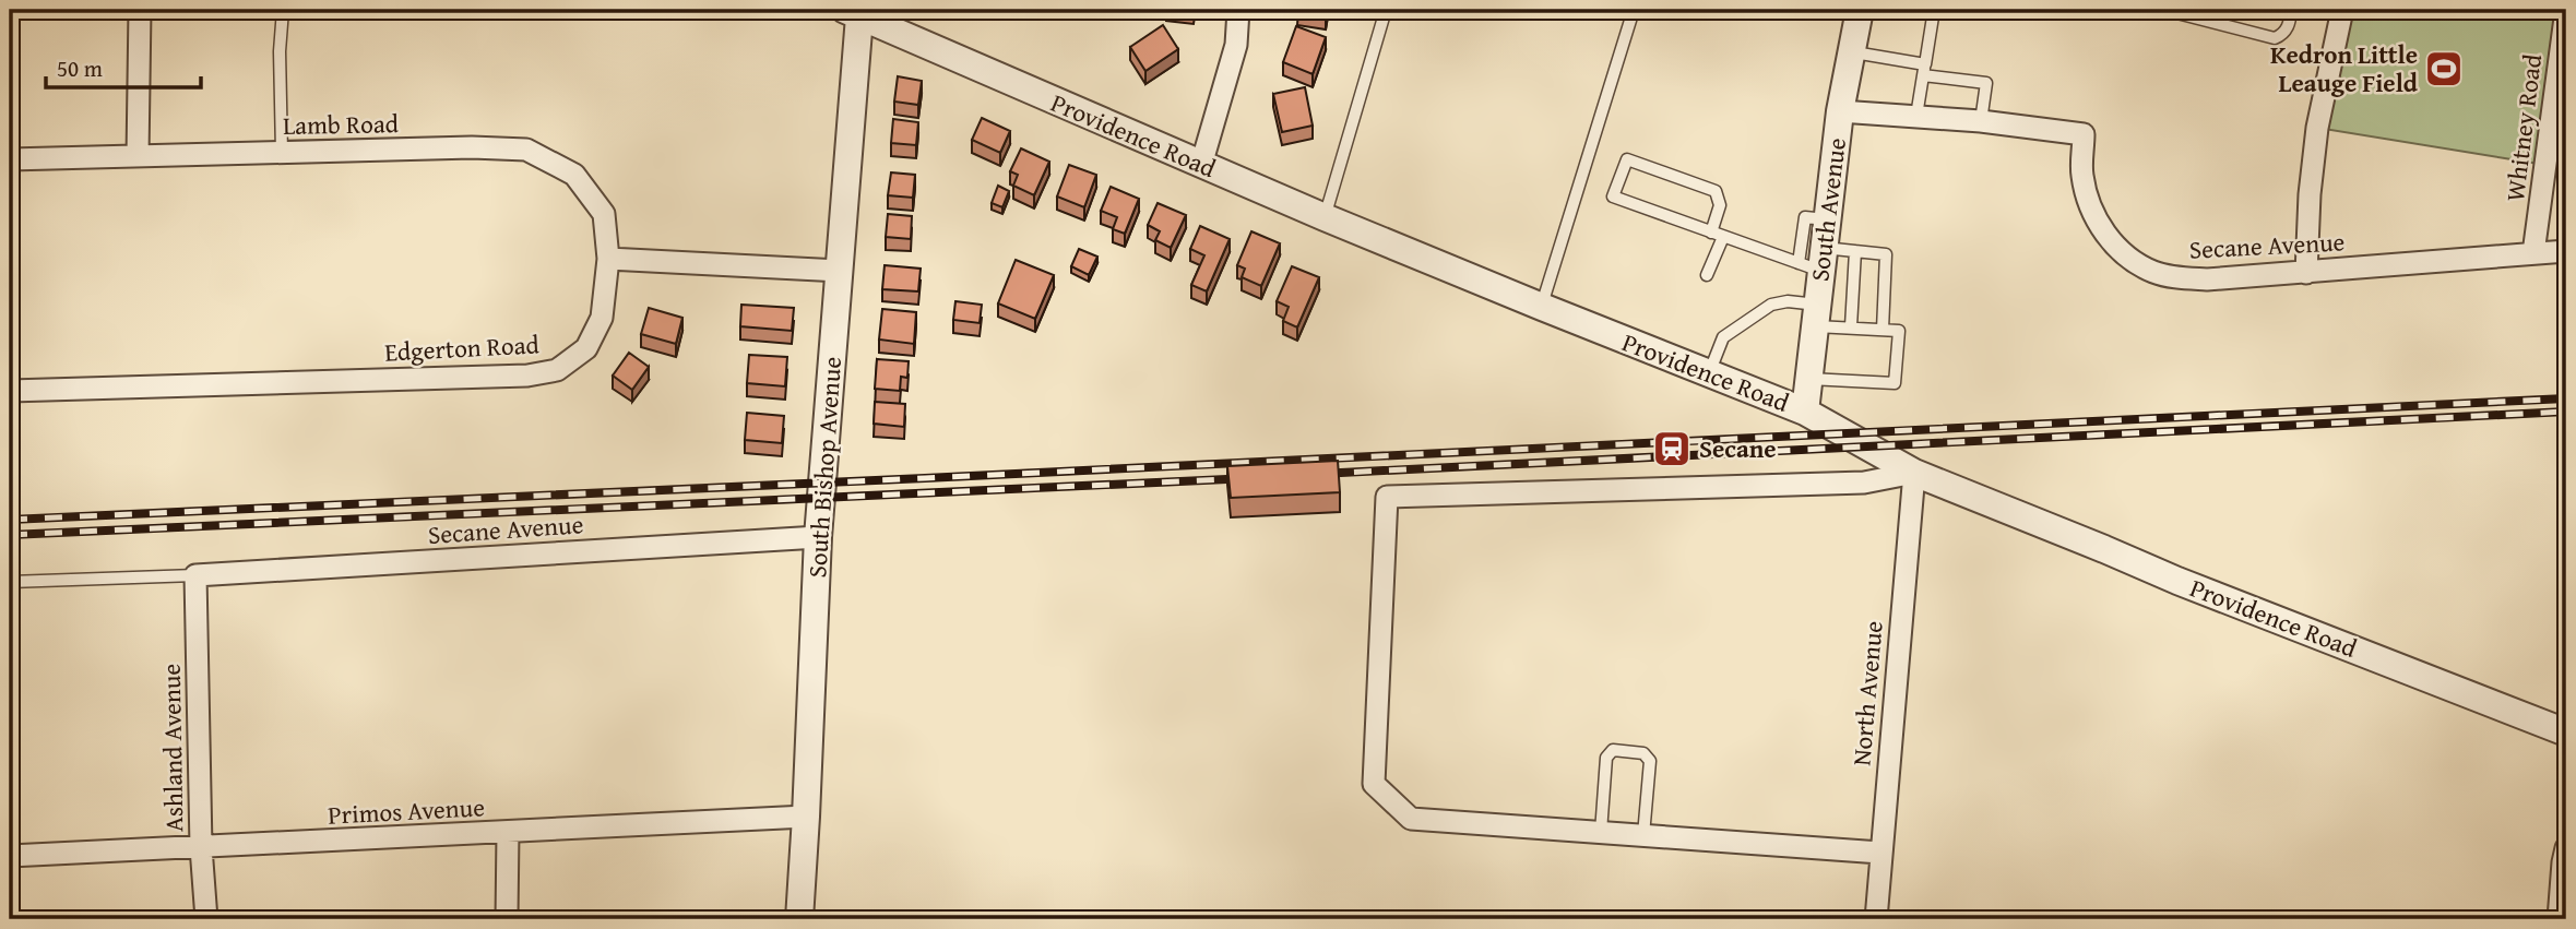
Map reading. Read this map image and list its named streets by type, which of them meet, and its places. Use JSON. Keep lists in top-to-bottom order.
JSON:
{
  "streets": {
    "street": [
      "Lamb Road",
      "Whitney Road",
      "Providence Road",
      "South Avenue",
      "Secane Avenue",
      "Edgerton Road",
      "South Bishop Avenue",
      "North Avenue",
      "Ashland Avenue",
      "Primos Avenue"
    ]
  },
  "crossings": [
    ["Lamb Road", "Edgerton Road"],
    ["Whitney Road", "Secane Avenue"],
    ["Providence Road", "South Avenue"],
    ["Providence Road", "South Bishop Avenue"],
    ["Providence Road", "North Avenue"],
    ["South Avenue", "Secane Avenue"],
    ["Secane Avenue", "South Bishop Avenue"],
    ["Secane Avenue", "Ashland Avenue"],
    ["South Bishop Avenue", "Primos Avenue"],
    ["Ashland Avenue", "Primos Avenue"]
  ],
  "places": {
    "sports": ["Kedron Little Leauge Field"],
    "station": ["Secane"]
  },
  "scale_bar": "50 m"
}
